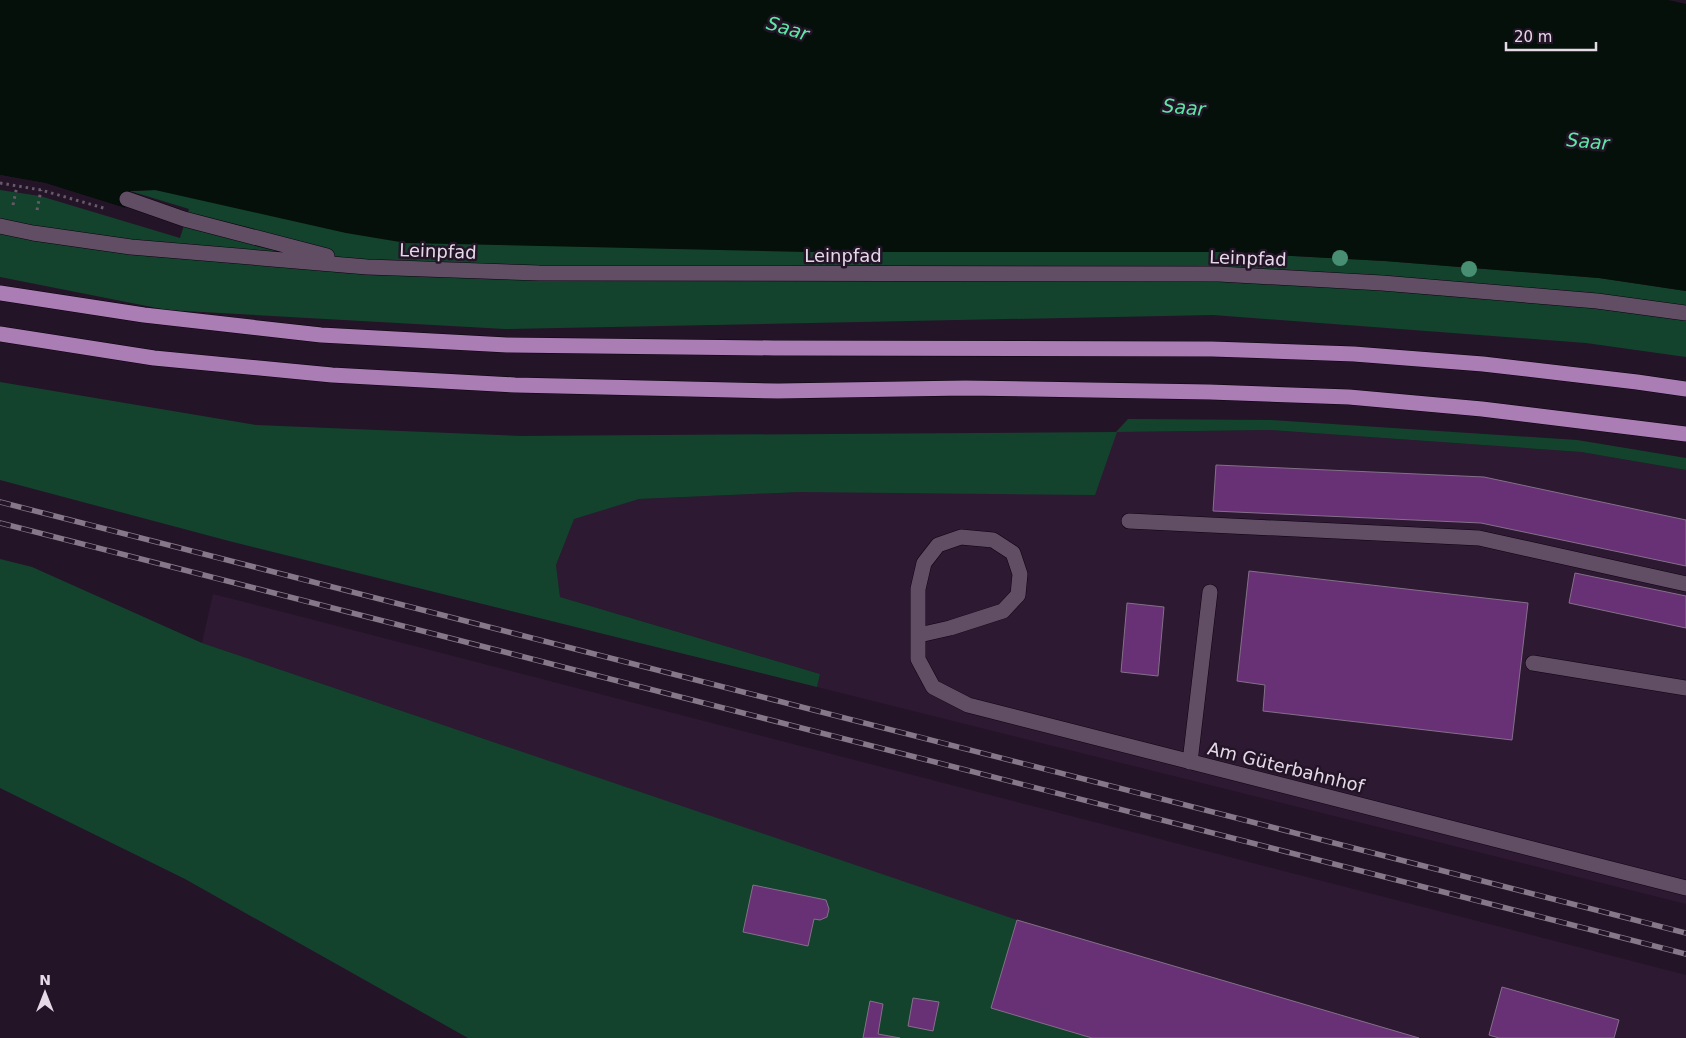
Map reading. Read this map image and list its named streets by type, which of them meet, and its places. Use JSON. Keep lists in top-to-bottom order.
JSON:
{
  "streets": {
    "lane": ["Leinpfad", "Am Güterbahnhof"]
  },
  "water": ["Saar"],
  "scale_bar": "20 m",
  "north": "top"
}
